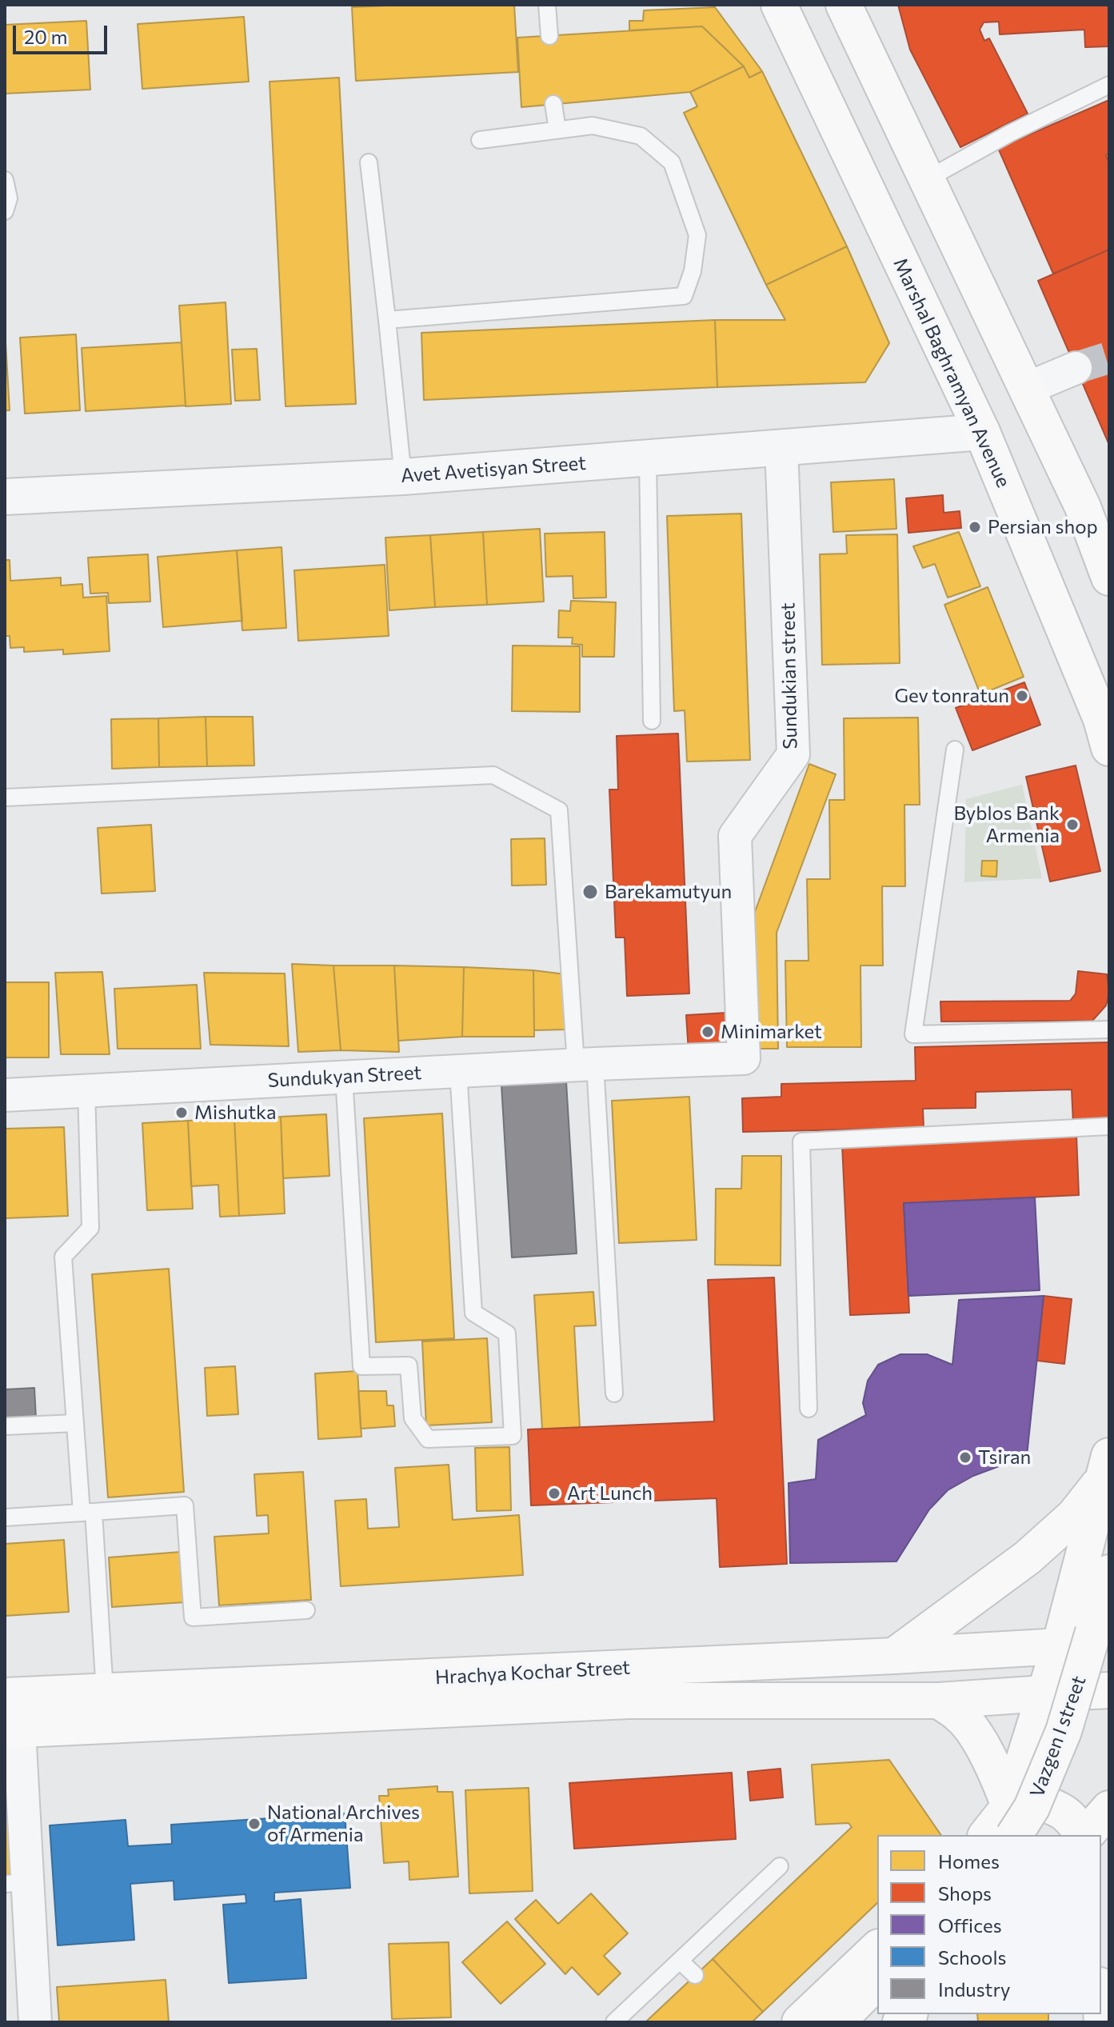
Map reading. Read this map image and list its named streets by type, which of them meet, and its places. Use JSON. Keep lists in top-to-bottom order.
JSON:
{
  "streets": {
    "main road": ["Marshal Baghramyan Avenue", "Hrachya Kochar Street", "Vazgen I street"],
    "street": ["Avet Avetisyan Street", "Sundukian street", "Sundukyan Street"]
  },
  "crossings": [
    ["Marshal Baghramyan Avenue", "Avet Avetisyan Street"],
    ["Avet Avetisyan Street", "Sundukian street"],
    ["Sundukian street", "Sundukyan Street"],
    ["Hrachya Kochar Street", "Vazgen I street"]
  ],
  "places": [
    "Persian shop",
    "Gev tonratun",
    "Byblos Bank Armenia",
    "Barekamutyun",
    "Minimarket",
    "Mishutka",
    "Tsiran",
    "Art Lunch",
    "National Archives of Armenia"
  ],
  "legend": [
    "Homes",
    "Shops",
    "Offices",
    "Schools",
    "Industry"
  ],
  "scale_bar": "20 m"
}
